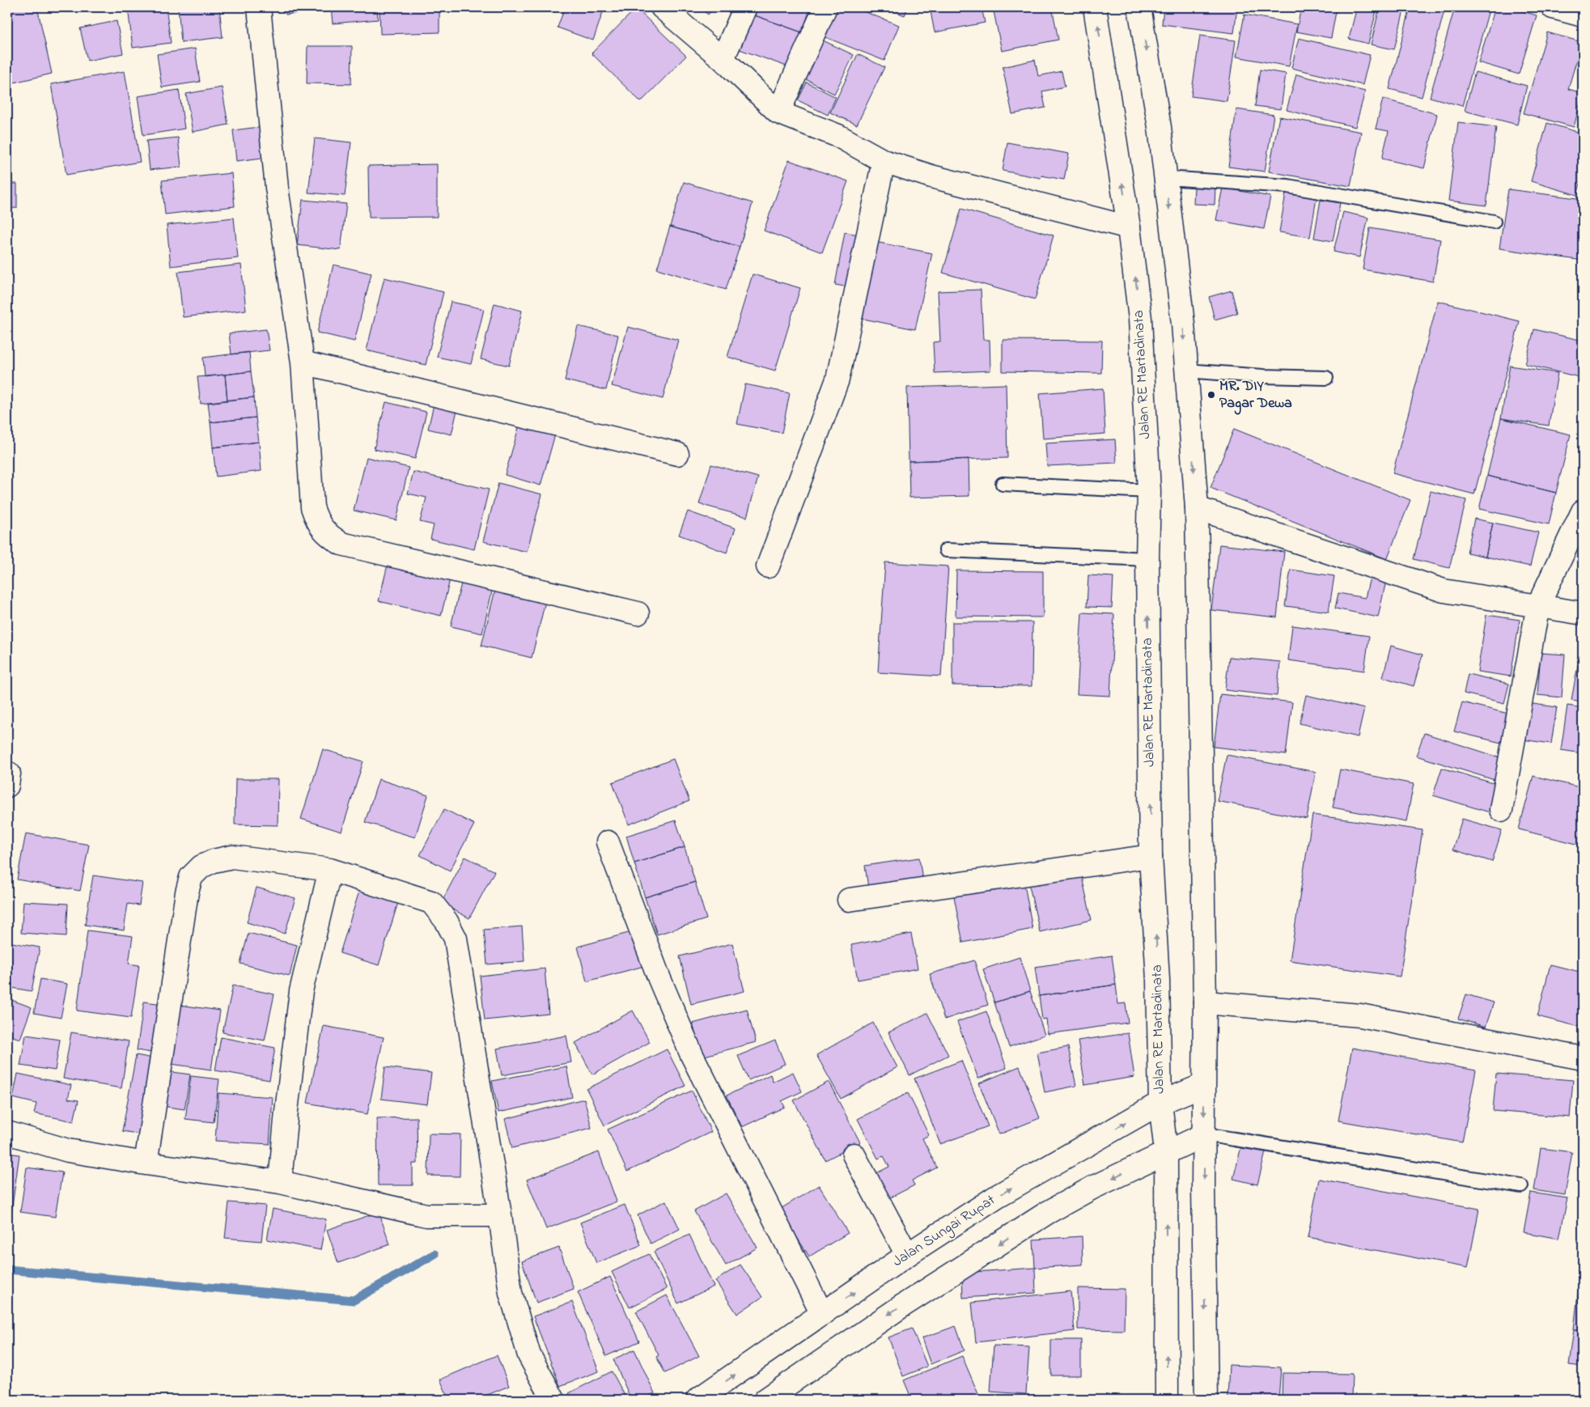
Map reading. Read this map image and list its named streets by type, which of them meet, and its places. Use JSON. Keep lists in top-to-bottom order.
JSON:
{
  "streets": {
    "main road": ["Jalan RE Martadinata", "Jalan Sungai Rupat"]
  },
  "crossings": [
    ["Jalan RE Martadinata", "Jalan Sungai Rupat"]
  ],
  "places": ["MR. DIY Pagar Dewa"]
}
